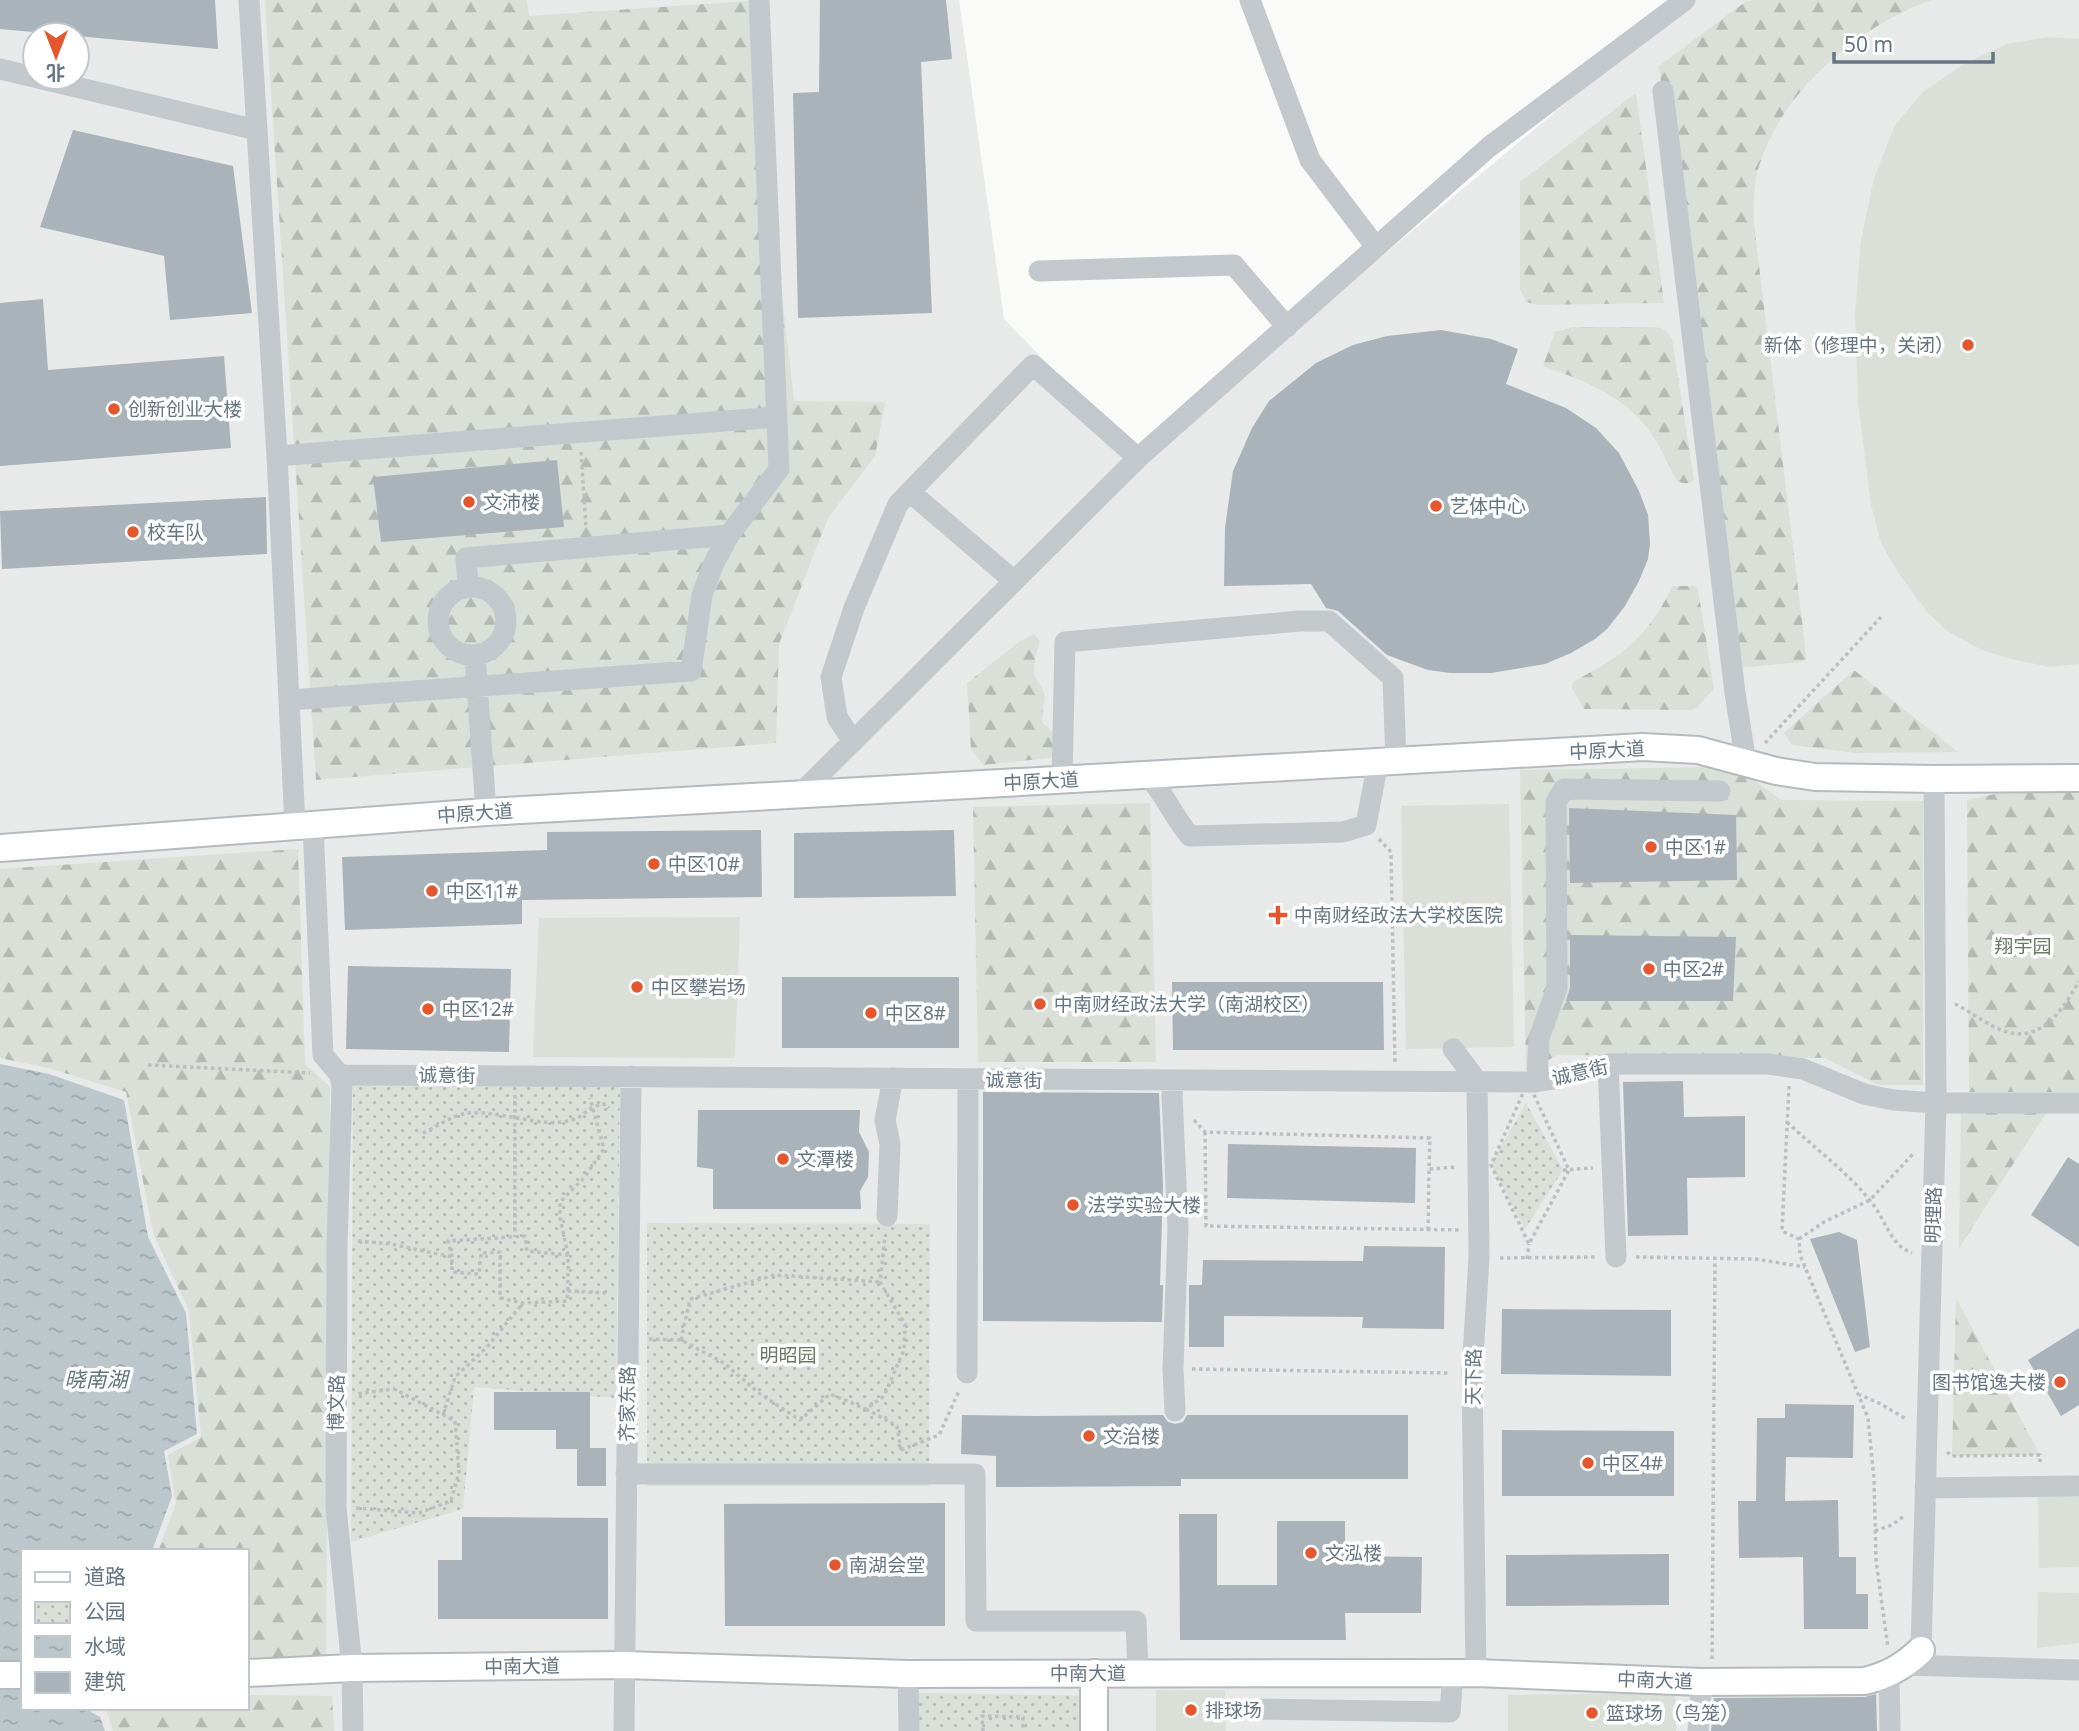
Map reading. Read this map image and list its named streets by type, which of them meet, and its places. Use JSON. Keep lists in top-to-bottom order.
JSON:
{
  "streets": {
    "main road": ["中原大道", "中南大道"],
    "street": [
      "诚意街",
      "明理路",
      "天下路",
      "博文路",
      "齐家东路"
    ]
  },
  "crossings": [
    ["中原大道", "明理路"],
    ["诚意街", "明理路"],
    ["诚意街", "天下路"],
    ["诚意街", "博文路"],
    ["诚意街", "齐家东路"],
    ["明理路", "中南大道"],
    ["天下路", "中南大道"],
    ["博文路", "中南大道"],
    ["齐家东路", "中南大道"]
  ],
  "water": ["晓南湖"],
  "parks": ["翔宇园", "明昭园"],
  "places": {
    "other": [
      "新体（修理中，关闭）",
      "创新创业大楼",
      "文沛楼",
      "艺体中心",
      "校车队",
      "中区1#",
      "中区10#",
      "中区11#",
      "中区2#",
      "中区攀岩场",
      "中南财经政法大学（南湖校区）",
      "中区12#",
      "中区8#",
      "文潭楼",
      "法学实验大楼",
      "图书馆逸夫楼",
      "文治楼",
      "中区4#",
      "文泓楼",
      "南湖会堂",
      "排球场",
      "篮球场（鸟笼）"
    ],
    "health": ["中南财经政法大学校医院"]
  },
  "legend": [
    "道路",
    "公园",
    "水域",
    "建筑"
  ],
  "scale_bar": "50 m",
  "north": "bottom"
}
